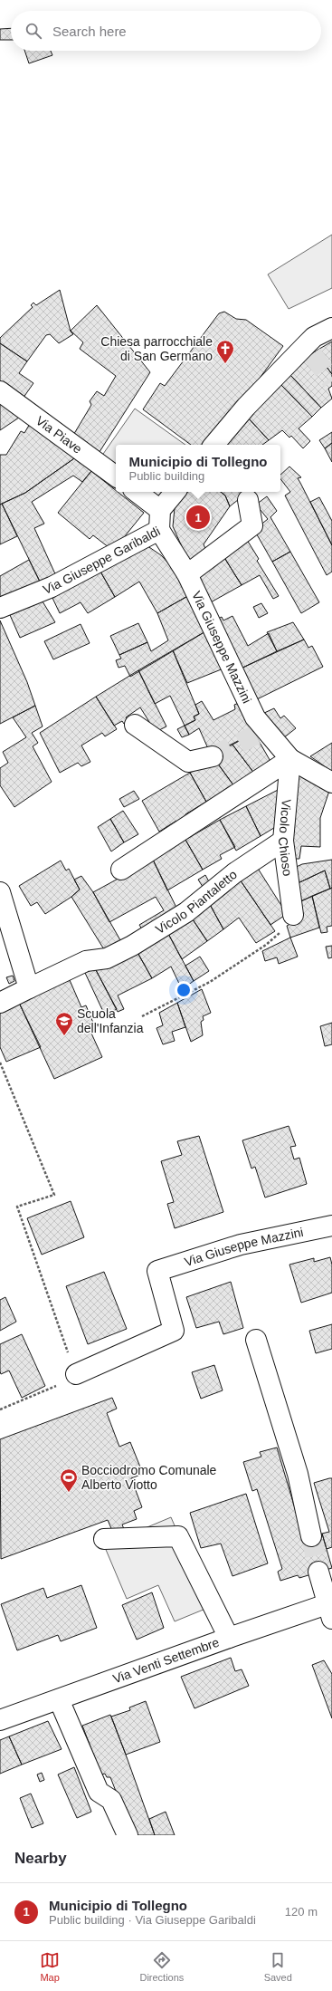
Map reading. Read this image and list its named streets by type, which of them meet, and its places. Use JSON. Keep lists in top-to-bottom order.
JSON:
{
  "streets": {
    "street": [
      "Via Piave",
      "Via Giuseppe Garibaldi",
      "Via Giuseppe Mazzini",
      "Vicolo Chioso",
      "Vicolo Piantaletto",
      "Via Venti Settembre"
    ]
  },
  "crossings": [
    ["Via Giuseppe Garibaldi", "Via Giuseppe Mazzini"],
    ["Via Giuseppe Mazzini", "Vicolo Chioso"],
    ["Vicolo Chioso", "Vicolo Piantaletto"]
  ],
  "places": {
    "church": ["Chiesa parrocchiale di San Germano"],
    "school or university": ["Scuola dell'Infanzia"],
    "sports": ["Bocciodromo Comunale Alberto Viotto"]
  },
  "page": {
    "search": "Search here",
    "popup": ["Municipio di Tollegno", "Public building"],
    "pins": "1",
    "heading": "Nearby",
    "list": [
      {
        "mark": "1",
        "name": "Municipio di Tollegno",
        "note": "Public building · Via Giuseppe Garibaldi",
        "value": "120 m"
      }
    ],
    "nav": ["Map", "Directions", "Saved"]
  }
}
